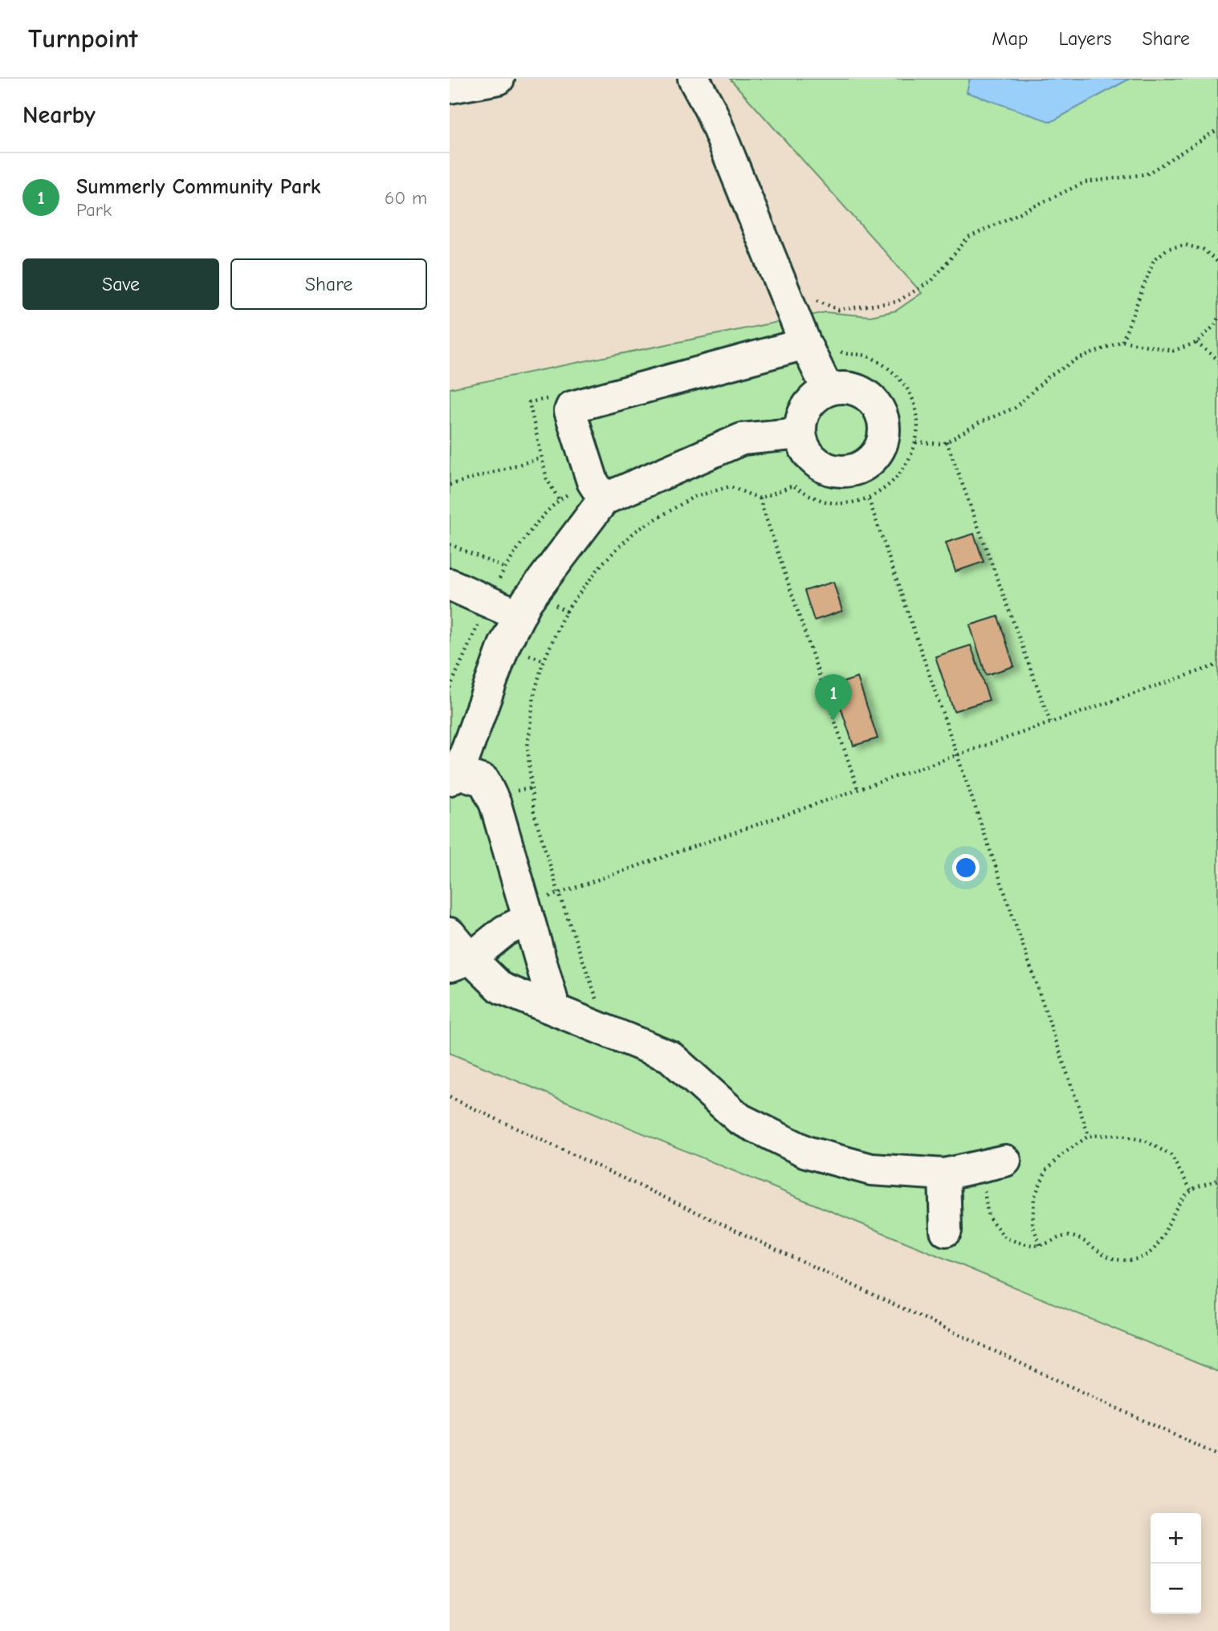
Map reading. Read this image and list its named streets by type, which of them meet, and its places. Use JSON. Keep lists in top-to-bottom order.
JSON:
{
  "page": {
    "header": "Turnpoint",
    "nav": ["Map", "Layers", "Share"],
    "heading": "Nearby",
    "list": [
      {
        "mark": "1",
        "name": "Summerly Community Park",
        "note": "Park",
        "value": "60 m"
      }
    ],
    "buttons": ["Save", "Share"],
    "pins": "1",
    "map_buttons": ["+", "−"]
  }
}
